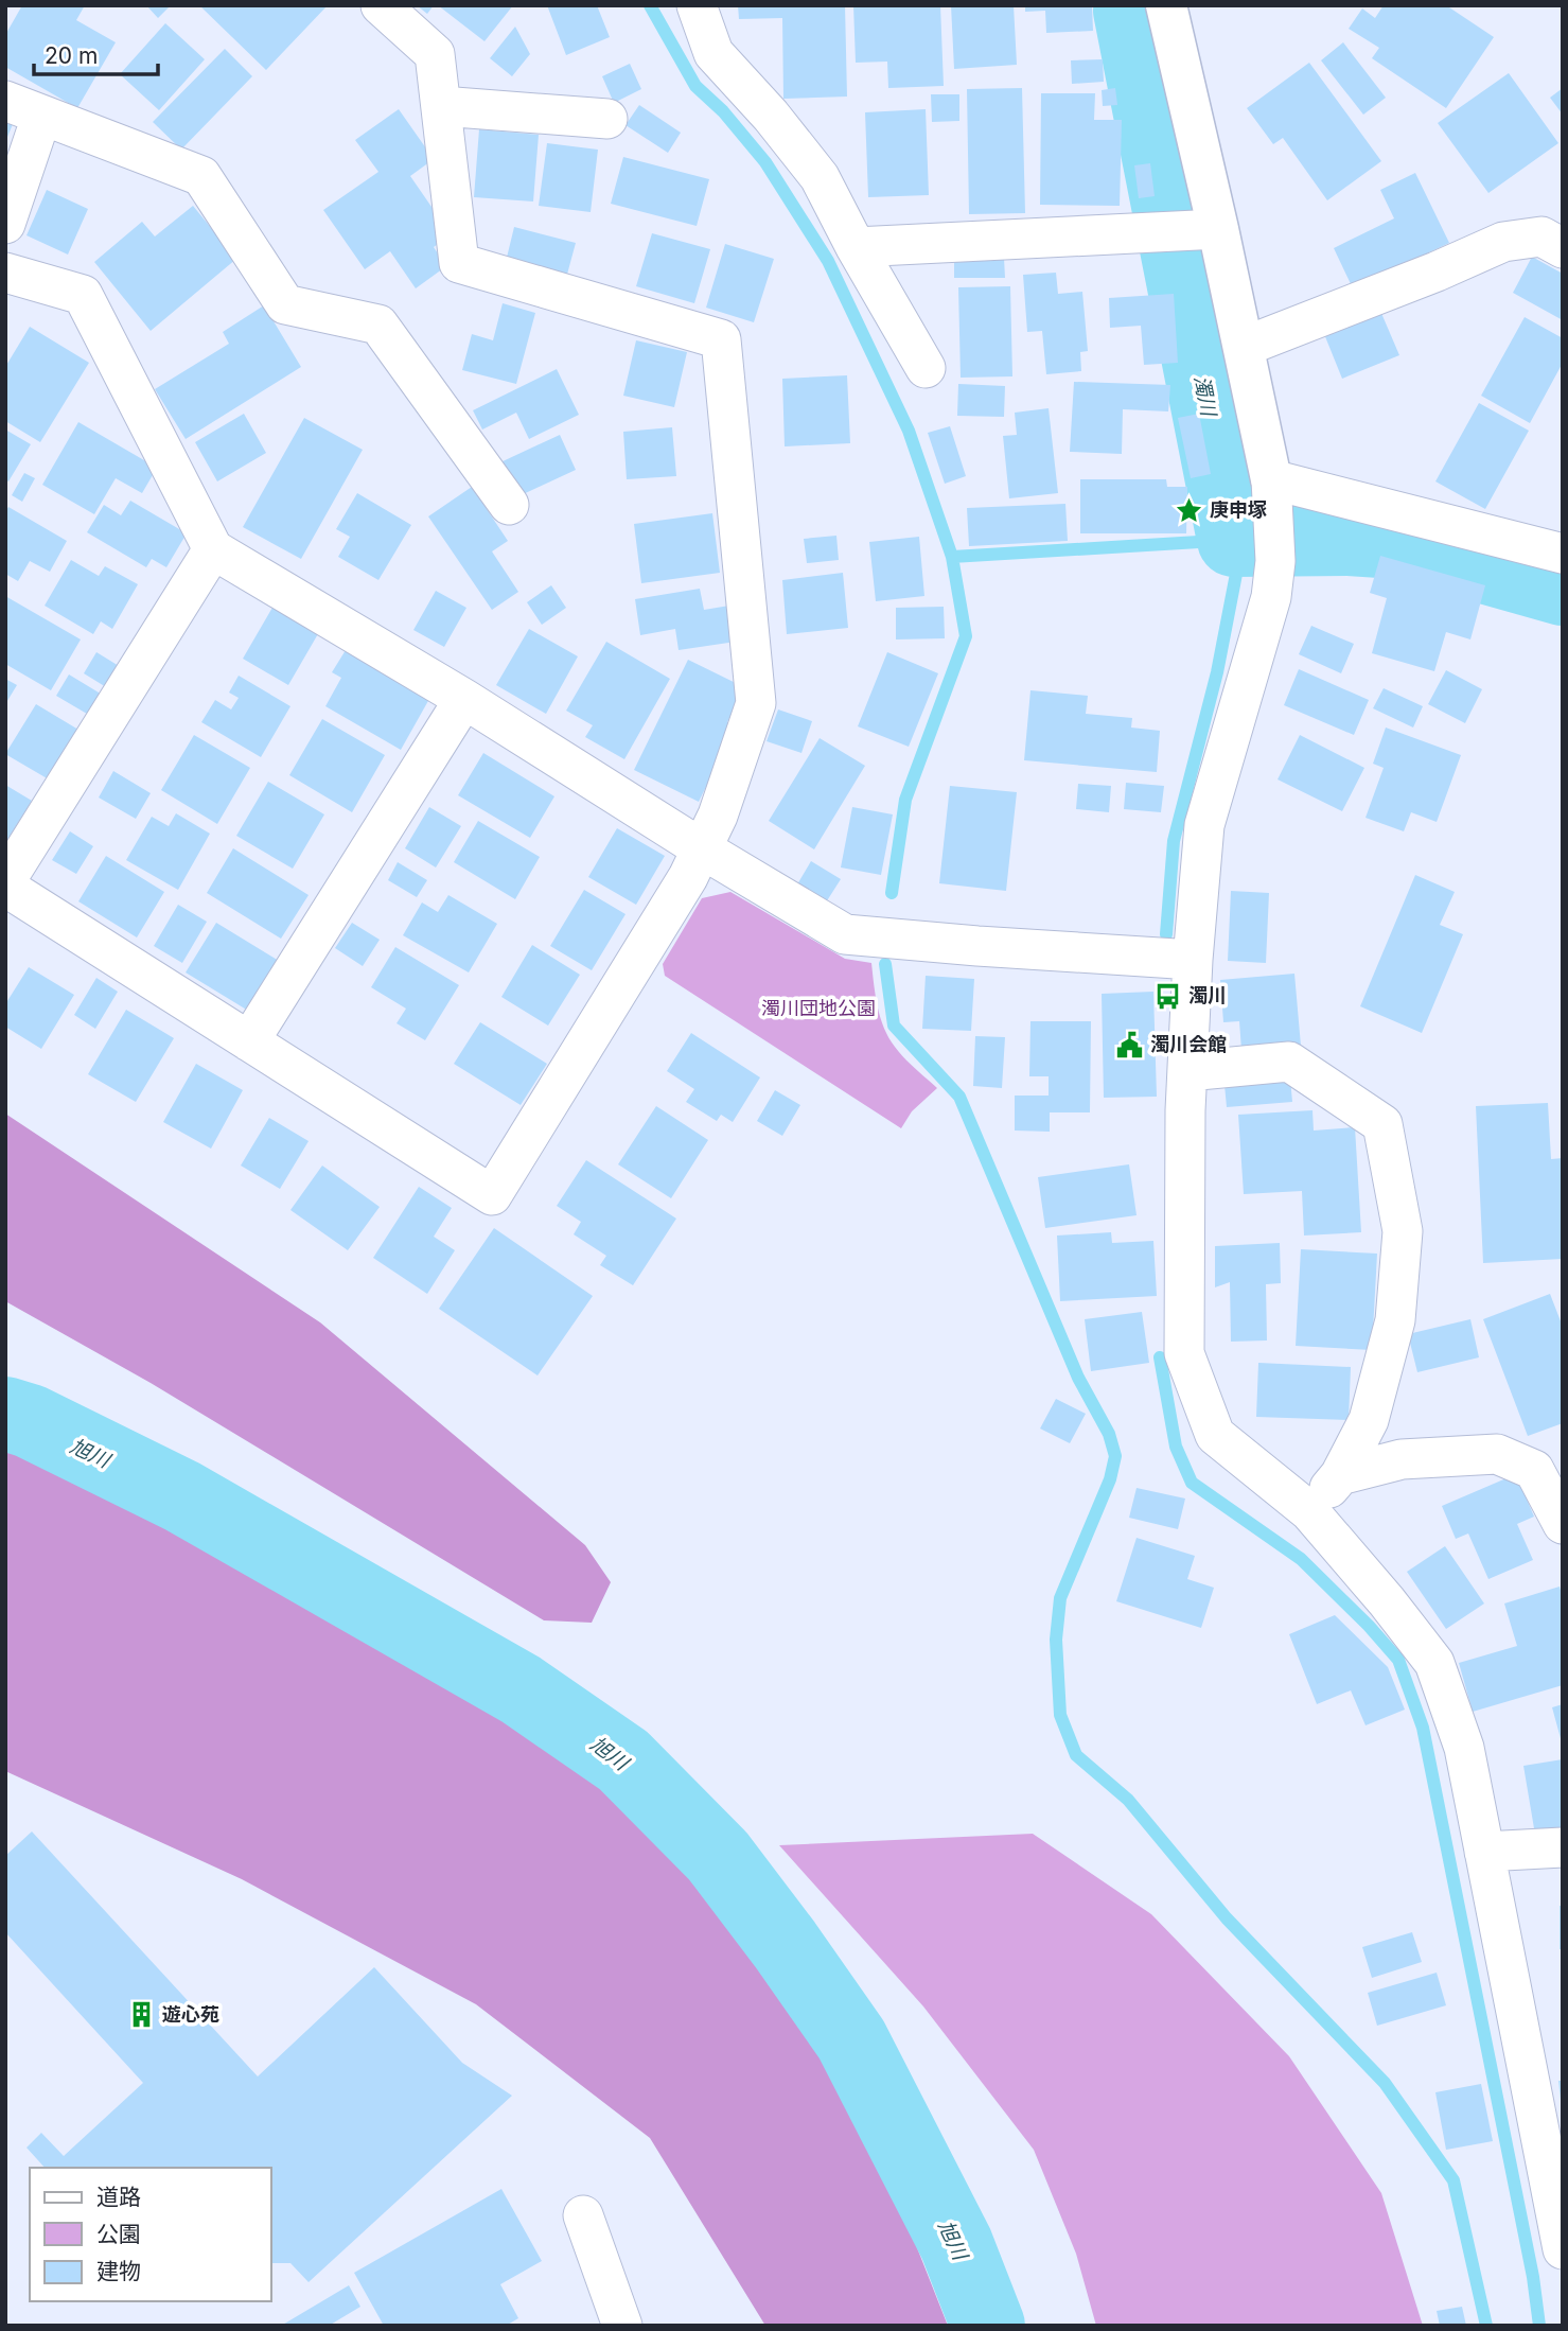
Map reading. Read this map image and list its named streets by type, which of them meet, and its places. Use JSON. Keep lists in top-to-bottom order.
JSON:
{
  "water": ["濁川", "旭川"],
  "parks": ["濁川団地公園"],
  "places": {
    "place": ["庚申塚"],
    "bus stop": ["濁川"],
    "public building": ["濁川会館"],
    "building": ["遊心苑"]
  },
  "legend": ["道路", "公園", "建物"],
  "scale_bar": "20 m"
}
